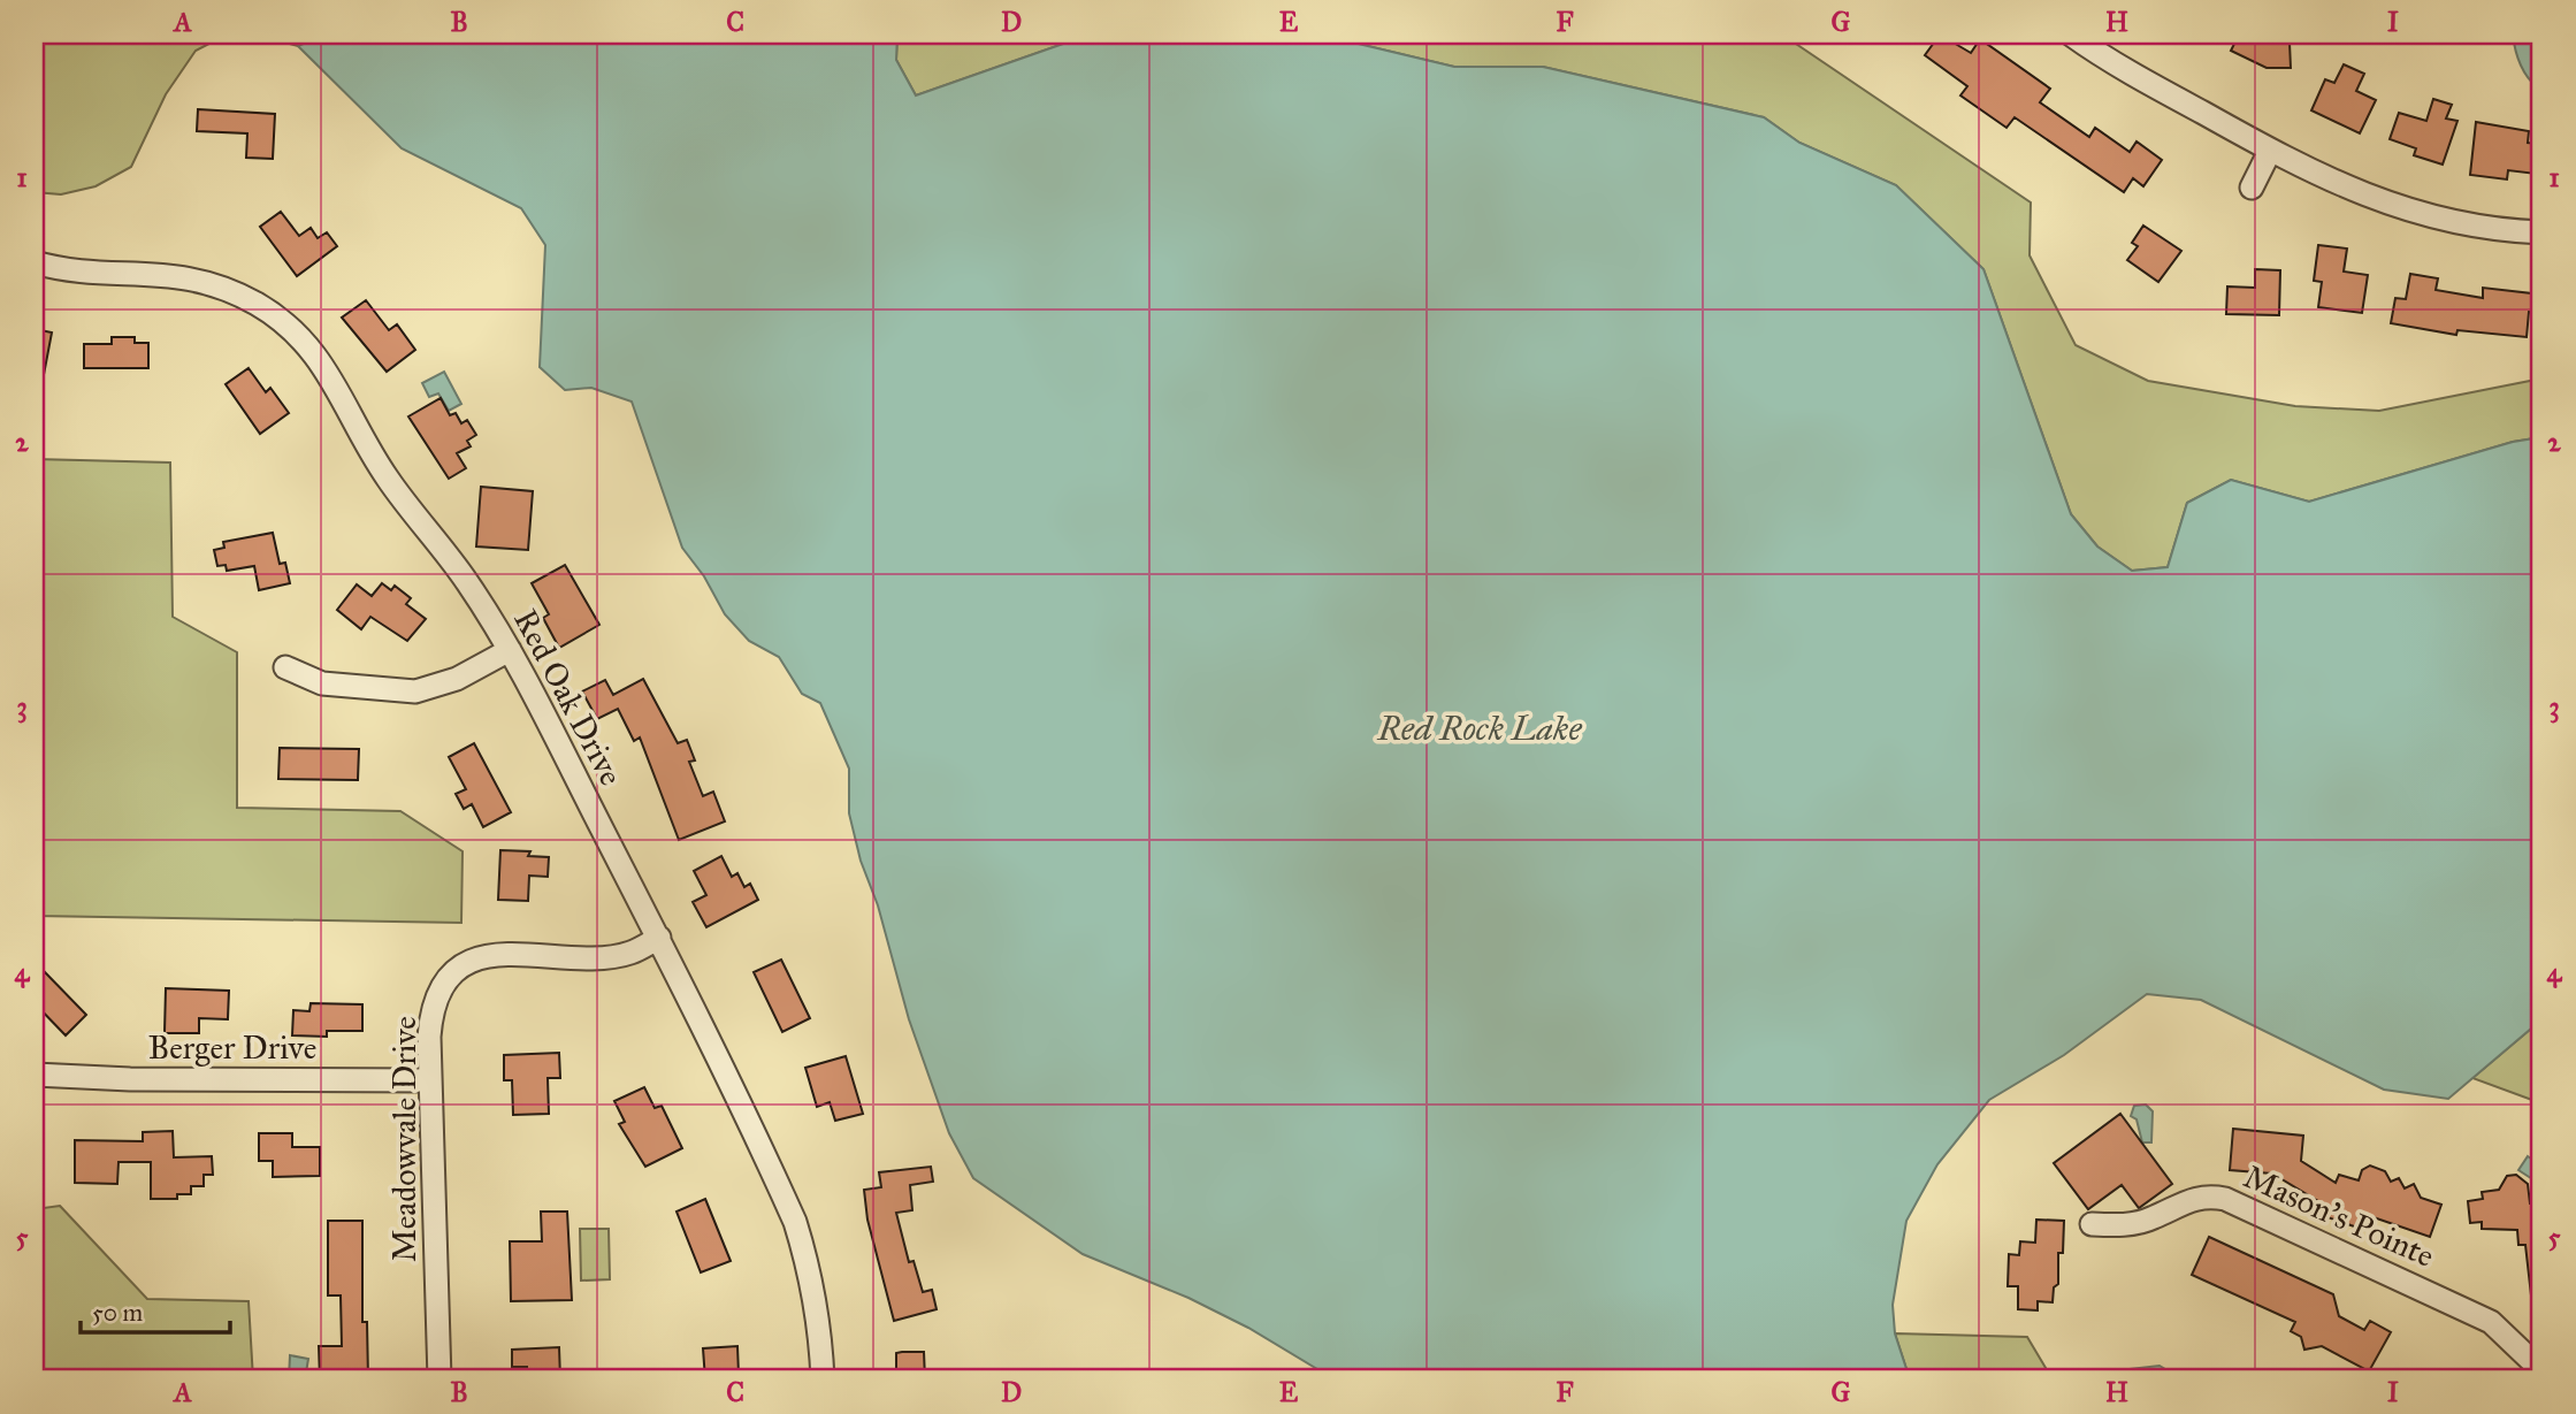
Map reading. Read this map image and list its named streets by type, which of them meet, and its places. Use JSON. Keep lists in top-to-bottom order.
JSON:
{
  "streets": {
    "street": [
      "Red Oak Drive",
      "Berger Drive",
      "Meadowvale Drive",
      "Mason's Pointe"
    ]
  },
  "crossings": [
    ["Red Oak Drive", "Meadowvale Drive"],
    ["Berger Drive", "Meadowvale Drive"]
  ],
  "water": ["Red Rock Lake"],
  "scale_bar": "50 m",
  "grid": {
    "columns": [
      "A",
      "B",
      "C",
      "D",
      "E",
      "F",
      "G",
      "H",
      "I"
    ],
    "rows": [
      "1",
      "2",
      "3",
      "4",
      "5"
    ]
  }
}
